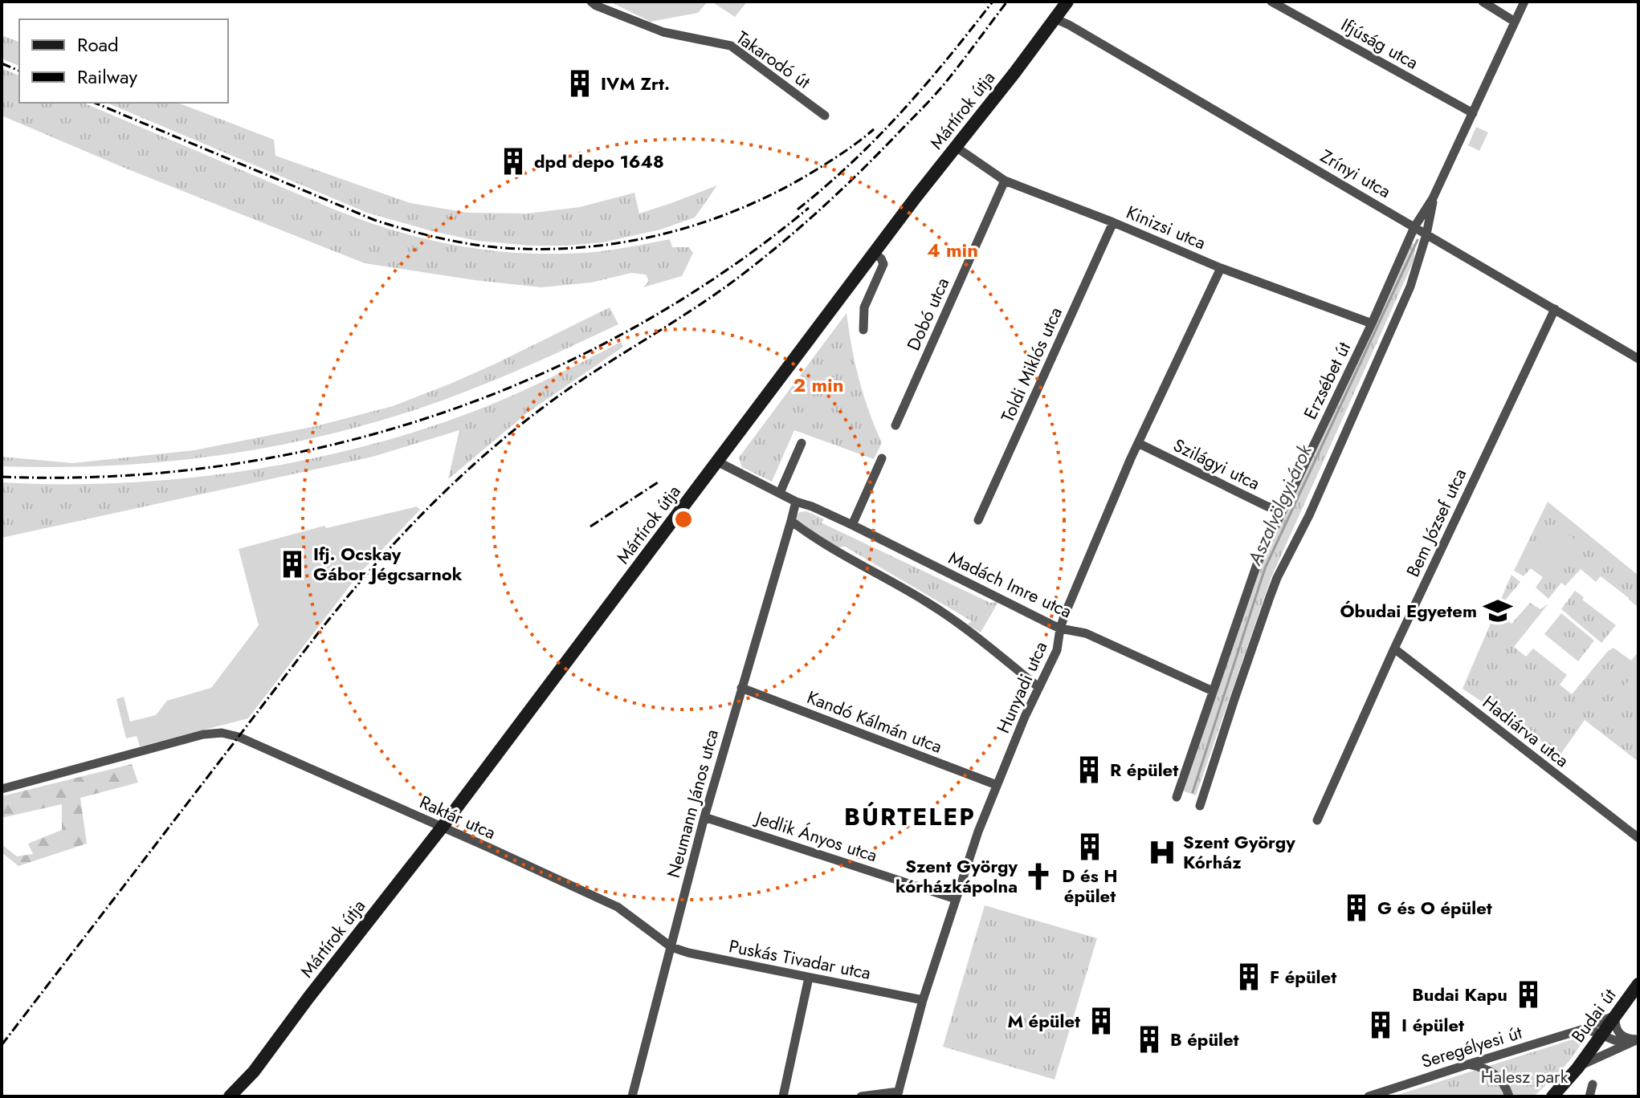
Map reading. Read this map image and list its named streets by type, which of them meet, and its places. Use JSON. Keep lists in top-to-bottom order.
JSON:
{
  "streets": {
    "street": [
      "Ifjúság utca",
      "Takarodó út",
      "Mártírok útja",
      "Zrínyi utca",
      "Kinizsi utca",
      "Dobó utca",
      "Toldi Miklós utca",
      "Erzsébet út",
      "Szilágyi utca",
      "Bem József utca",
      "Madách Imre utca",
      "Hunyadi utca",
      "Kandó Kálmán utca",
      "Hadiárva utca",
      "Neumann János utca",
      "Raktár utca",
      "Jedlik Ányos utca",
      "Puskás Tivadar utca",
      "Budai út",
      "Seregélyesi út"
    ]
  },
  "crossings": [
    ["Ifjúság utca", "Erzsébet út"],
    ["Mártírok útja", "Zrínyi utca"],
    ["Mártírok útja", "Kinizsi utca"],
    ["Mártírok útja", "Madách Imre utca"],
    ["Mártírok útja", "Raktár utca"],
    ["Zrínyi utca", "Erzsébet út"],
    ["Zrínyi utca", "Bem József utca"],
    ["Kinizsi utca", "Dobó utca"],
    ["Kinizsi utca", "Toldi Miklós utca"],
    ["Kinizsi utca", "Erzsébet út"],
    ["Kinizsi utca", "Hunyadi utca"],
    ["Erzsébet út", "Szilágyi utca"],
    ["Erzsébet út", "Madách Imre utca"],
    ["Szilágyi utca", "Hunyadi utca"],
    ["Bem József utca", "Hadiárva utca"],
    ["Madách Imre utca", "Hunyadi utca"],
    ["Hunyadi utca", "Kandó Kálmán utca"],
    ["Hunyadi utca", "Jedlik Ányos utca"],
    ["Hunyadi utca", "Puskás Tivadar utca"],
    ["Kandó Kálmán utca", "Neumann János utca"],
    ["Neumann János utca", "Raktár utca"],
    ["Neumann János utca", "Jedlik Ányos utca"],
    ["Neumann János utca", "Puskás Tivadar utca"],
    ["Raktár utca", "Puskás Tivadar utca"],
    ["Budai út", "Seregélyesi út"]
  ],
  "districts": ["BÚRTELEP"],
  "water": ["Aszalvölgyi-árok"],
  "parks": ["Halesz park"],
  "places": {
    "building": [
      "IVM Zrt.",
      "dpd depo 1648",
      "Ifj. Ocskay Gábor Jégcsarnok",
      "R épület",
      "D és H épület",
      "G és O épület",
      "F épület",
      "Budai Kapu",
      "M épület",
      "I épület",
      "B épület"
    ],
    "school or university": ["Óbudai Egyetem"],
    "hospital": ["Szent György Kórház"],
    "church": ["Szent György kórházkápolna"]
  },
  "legend": ["Road", "Railway"],
  "rings": ["4 min", "2 min"]
}
